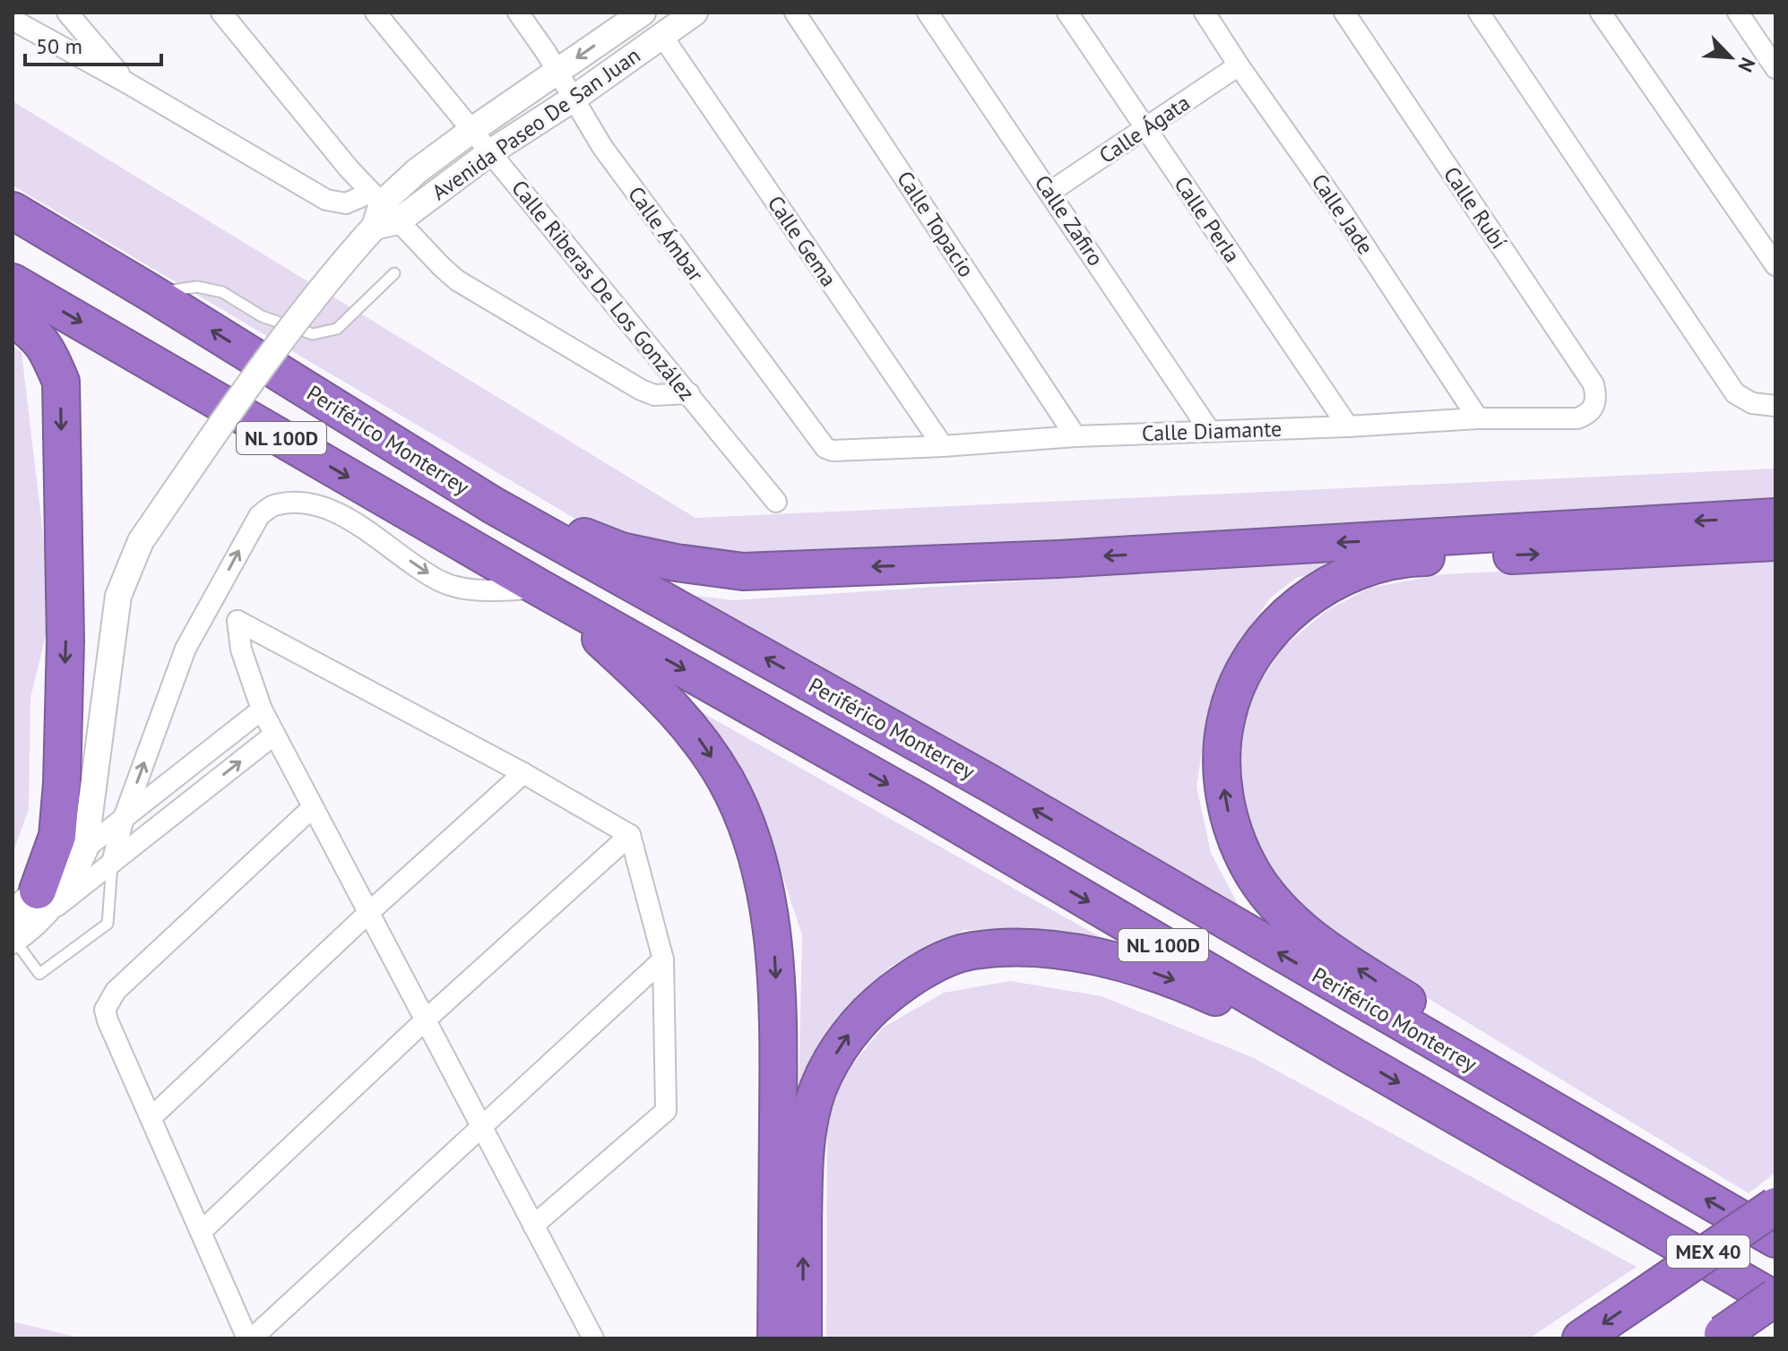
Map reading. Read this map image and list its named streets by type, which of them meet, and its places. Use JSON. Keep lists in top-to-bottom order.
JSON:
{
  "streets": {
    "highway": ["NL 100D", "Periférico Monterrey", "MEX 40"],
    "street": [
      "Avenida Paseo De San Juan",
      "Calle Ágata",
      "Calle Rubí",
      "Calle Jade",
      "Calle Perla",
      "Calle Zafiro",
      "Calle Topacio",
      "Calle Ámbar",
      "Calle Gema",
      "Calle Riberas De Los González",
      "Calle Diamante"
    ]
  },
  "crossings": [
    ["Avenida Paseo De San Juan", "Calle Ámbar"],
    ["Avenida Paseo De San Juan", "Calle Gema"],
    ["Avenida Paseo De San Juan", "Calle Riberas De Los González"],
    ["Calle Ágata", "Calle Jade"],
    ["Calle Ágata", "Calle Perla"],
    ["Calle Ágata", "Calle Zafiro"],
    ["Calle Rubí", "Calle Diamante"],
    ["Calle Jade", "Calle Diamante"],
    ["Calle Perla", "Calle Diamante"],
    ["Calle Zafiro", "Calle Diamante"],
    ["Calle Topacio", "Calle Diamante"],
    ["Calle Ámbar", "Calle Diamante"],
    ["Calle Gema", "Calle Diamante"]
  ],
  "scale_bar": "50 m",
  "north": "bottom right"
}
